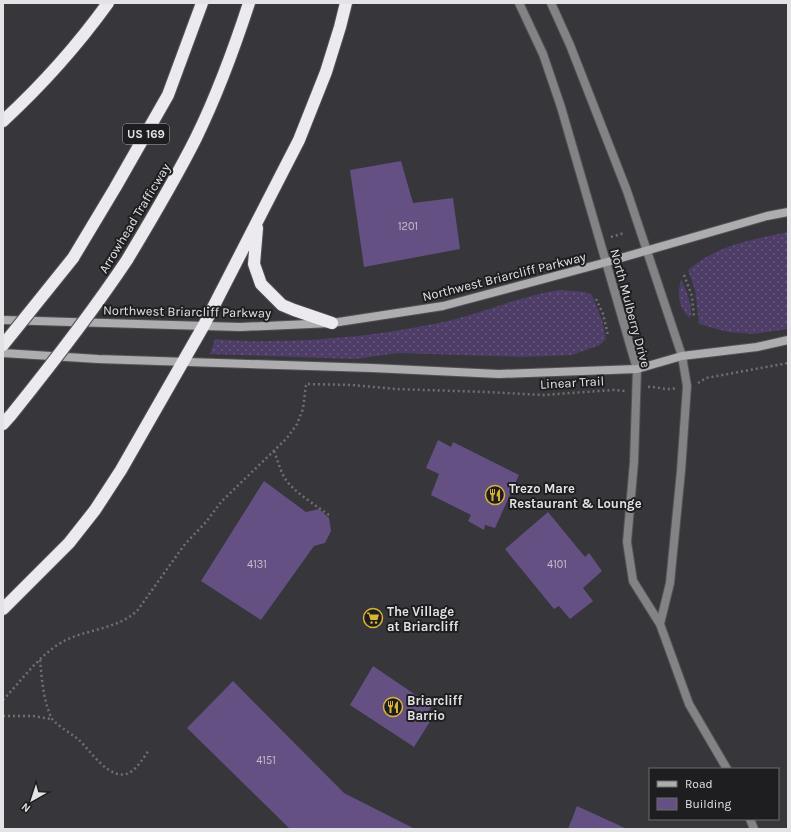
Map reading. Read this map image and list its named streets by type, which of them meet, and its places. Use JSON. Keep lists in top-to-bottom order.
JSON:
{
  "streets": {
    "highway": ["US 169", "Arrowhead Trafficway"],
    "main road": ["Northwest Briarcliff Parkway"],
    "street": ["North Mulberry Drive"],
    "path": ["Linear Trail"]
  },
  "crossings": [
    ["Northwest Briarcliff Parkway", "North Mulberry Drive"],
    ["North Mulberry Drive", "Linear Trail"]
  ],
  "places": {
    "restaurant": ["Trezo Mare Restaurant & Lounge", "Briarcliff Barrio"],
    "supermarket": ["The Village at Briarcliff"]
  },
  "house_numbers": [
    "1201",
    "4131",
    "4101",
    "4151"
  ],
  "legend": ["Road", "Building"],
  "north": "bottom left"
}
